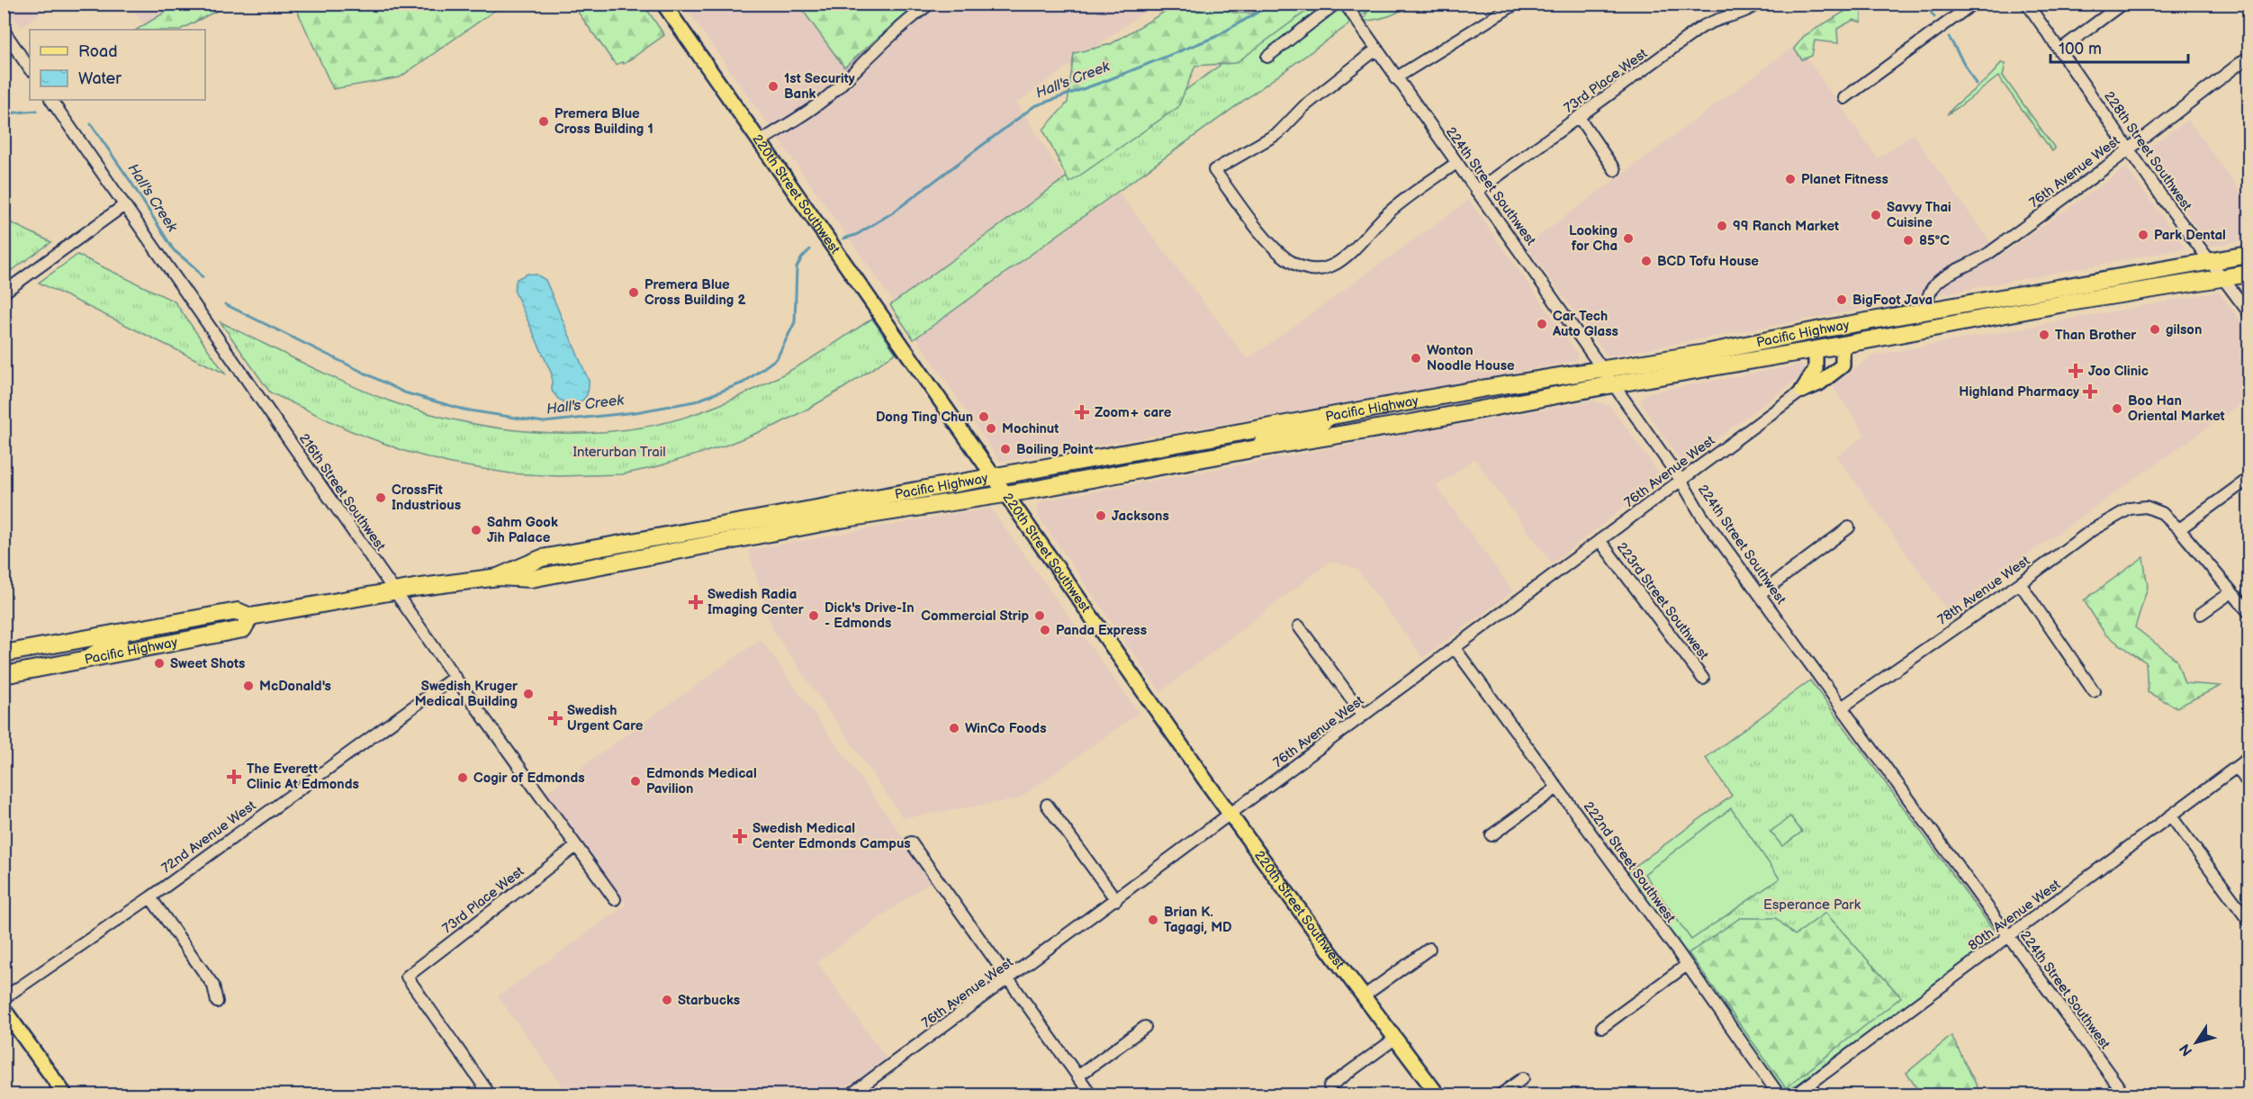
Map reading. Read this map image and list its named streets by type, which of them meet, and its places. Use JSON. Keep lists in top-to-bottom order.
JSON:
{
  "streets": {
    "highway": ["Pacific Highway"],
    "main road": ["220th Street Southwest"],
    "street": [
      "73rd Place West",
      "228th Street Southwest",
      "76th Avenue West",
      "224th Street Southwest",
      "216th Street Southwest",
      "78th Avenue West",
      "223rd Street Southwest",
      "72nd Avenue West",
      "222nd Street Southwest",
      "80th Avenue West"
    ]
  },
  "crossings": [
    ["73rd Place West", "224th Street Southwest"],
    ["73rd Place West", "216th Street Southwest"],
    ["228th Street Southwest", "76th Avenue West"],
    ["228th Street Southwest", "Pacific Highway"],
    ["76th Avenue West", "224th Street Southwest"],
    ["76th Avenue West", "220th Street Southwest"],
    ["76th Avenue West", "Pacific Highway"],
    ["76th Avenue West", "223rd Street Southwest"],
    ["76th Avenue West", "222nd Street Southwest"],
    ["224th Street Southwest", "Pacific Highway"],
    ["224th Street Southwest", "78th Avenue West"],
    ["224th Street Southwest", "80th Avenue West"],
    ["220th Street Southwest", "Pacific Highway"],
    ["Pacific Highway", "216th Street Southwest"],
    ["216th Street Southwest", "72nd Avenue West"]
  ],
  "water": ["Hall's Creek"],
  "parks": ["Interurban Trail", "Esperance Park"],
  "places": {
    "other": [
      "1st Security Bank",
      "Premera Blue Cross Building 1",
      "Planet Fitness",
      "Savvy Thai Cuisine",
      "99 Ranch Market",
      "Park Dental",
      "Looking for Cha",
      "85°C",
      "BCD Tofu House",
      "Premera Blue Cross Building 2",
      "BigFoot Java",
      "Car Tech Auto Glass",
      "gilson",
      "Than Brother",
      "Wonton Noodle House",
      "Boo Han Oriental Market",
      "Dong Ting Chun",
      "Mochinut",
      "Boiling Point",
      "CrossFit Industrious",
      "Jacksons",
      "Sahm Gook Jih Palace",
      "Dick's Drive-In - Edmonds",
      "Commercial Strip",
      "Panda Express",
      "Sweet Shots",
      "McDonald's",
      "Swedish Kruger Medical Building",
      "WinCo Foods",
      "Cogir of Edmonds",
      "Edmonds Medical Pavilion",
      "Brian K. Tagagi, MD",
      "Starbucks"
    ],
    "health": [
      "Joo Clinic",
      "Highland Pharmacy",
      "Zoom+ care",
      "Swedish Radia Imaging Center",
      "Swedish Urgent Care",
      "The Everett Clinic At Edmonds",
      "Swedish Medical Center Edmonds Campus"
    ]
  },
  "legend": ["Road", "Water"],
  "scale_bar": "100 m",
  "north": "bottom left"
}
